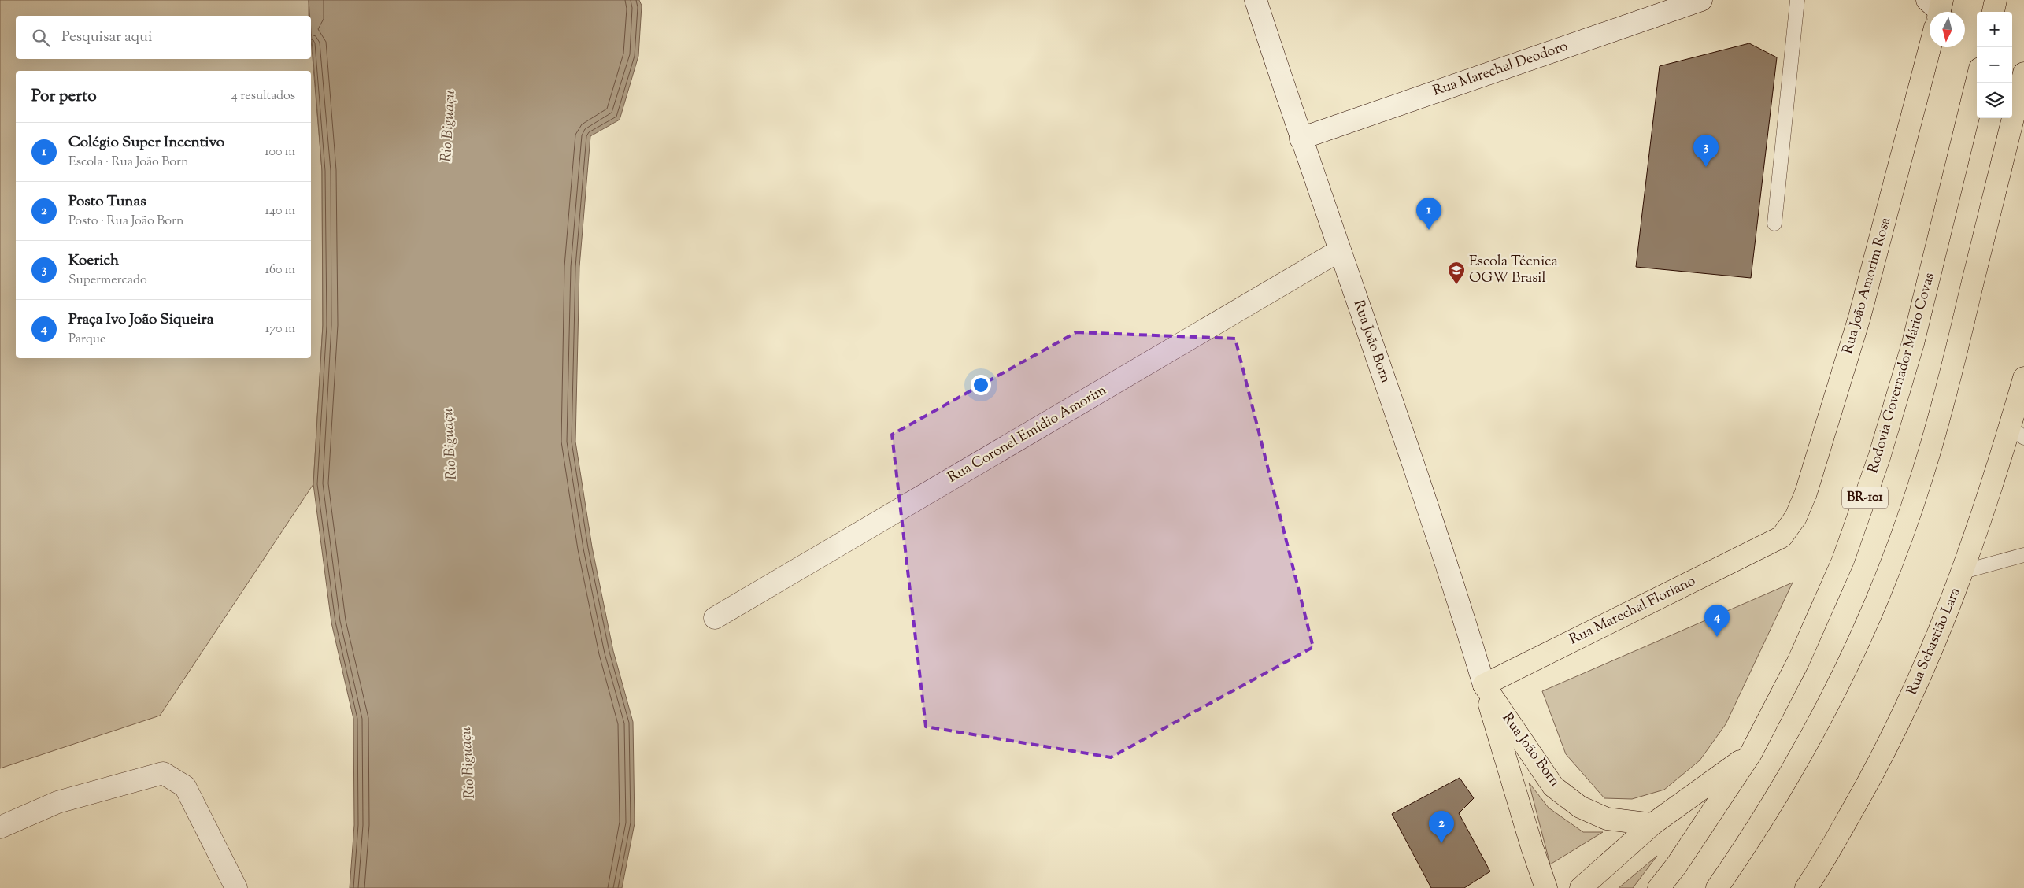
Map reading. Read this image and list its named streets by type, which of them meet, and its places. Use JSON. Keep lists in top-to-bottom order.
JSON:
{
  "streets": {
    "main road": [
      "Rua João Amorim Rosa",
      "Rua João Born",
      "Rodovia Governador Mário Covas",
      "BR-101",
      "Rua Marechal Floriano",
      "Rua Sebastião Lara"
    ],
    "street": ["Rua Marechal Deodoro", "Rua Coronel Emídio Amorim"]
  },
  "crossings": [
    ["Rua Marechal Deodoro", "Rua João Born"],
    ["Rua João Amorim Rosa", "Rua Marechal Floriano"],
    ["Rua João Born", "Rua Coronel Emídio Amorim"],
    ["Rua João Born", "Rua Marechal Floriano"]
  ],
  "water": ["Rio Biguaçu"],
  "places": {
    "school or university": ["Escola Técnica OGW Brasil"]
  },
  "north": "bottom",
  "page": {
    "map_buttons": ["+", "−"],
    "search": "Pesquisar aqui",
    "heading": ["Por perto", "4 resultados"],
    "list": [
      {
        "mark": "1",
        "name": "Colégio Super Incentivo",
        "note": "Escola · Rua João Born",
        "value": "100 m"
      },
      {
        "mark": "2",
        "name": "Posto Tunas",
        "note": "Posto · Rua João Born",
        "value": "140 m"
      },
      {
        "mark": "3",
        "name": "Koerich",
        "note": "Supermercado",
        "value": "160 m"
      },
      {
        "mark": "4",
        "name": "Praça Ivo João Siqueira",
        "note": "Parque",
        "value": "170 m"
      }
    ],
    "pins": [
      "3",
      "1",
      "4",
      "2"
    ]
  }
}
